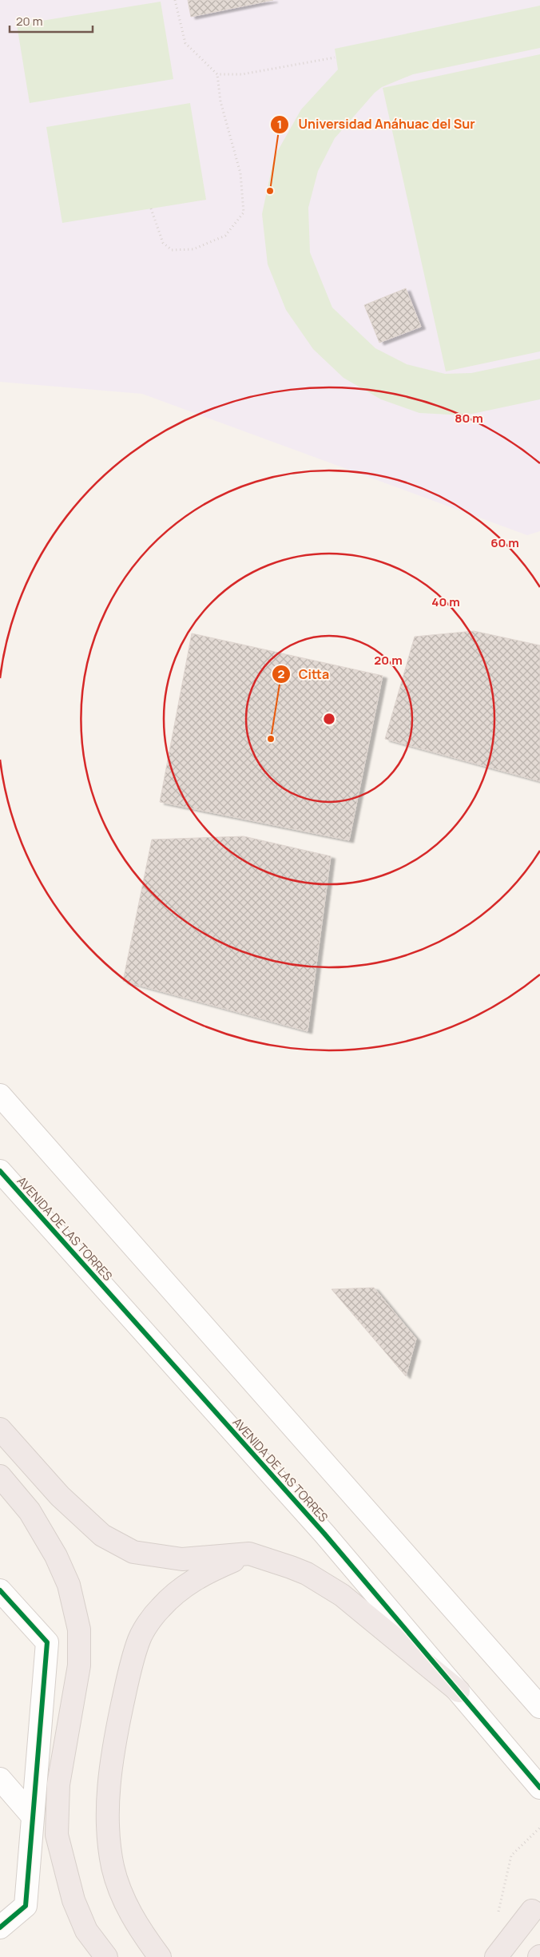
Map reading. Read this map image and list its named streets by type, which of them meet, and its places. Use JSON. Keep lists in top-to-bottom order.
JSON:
{
  "streets": {
    "street": ["AVENIDA DE LAS TORRES"]
  },
  "places": ["Universidad Anáhuac del Sur", "Citta"],
  "scale_bar": "20 m",
  "rings": [
    "80 m",
    "60 m",
    "40 m",
    "20 m"
  ]
}
